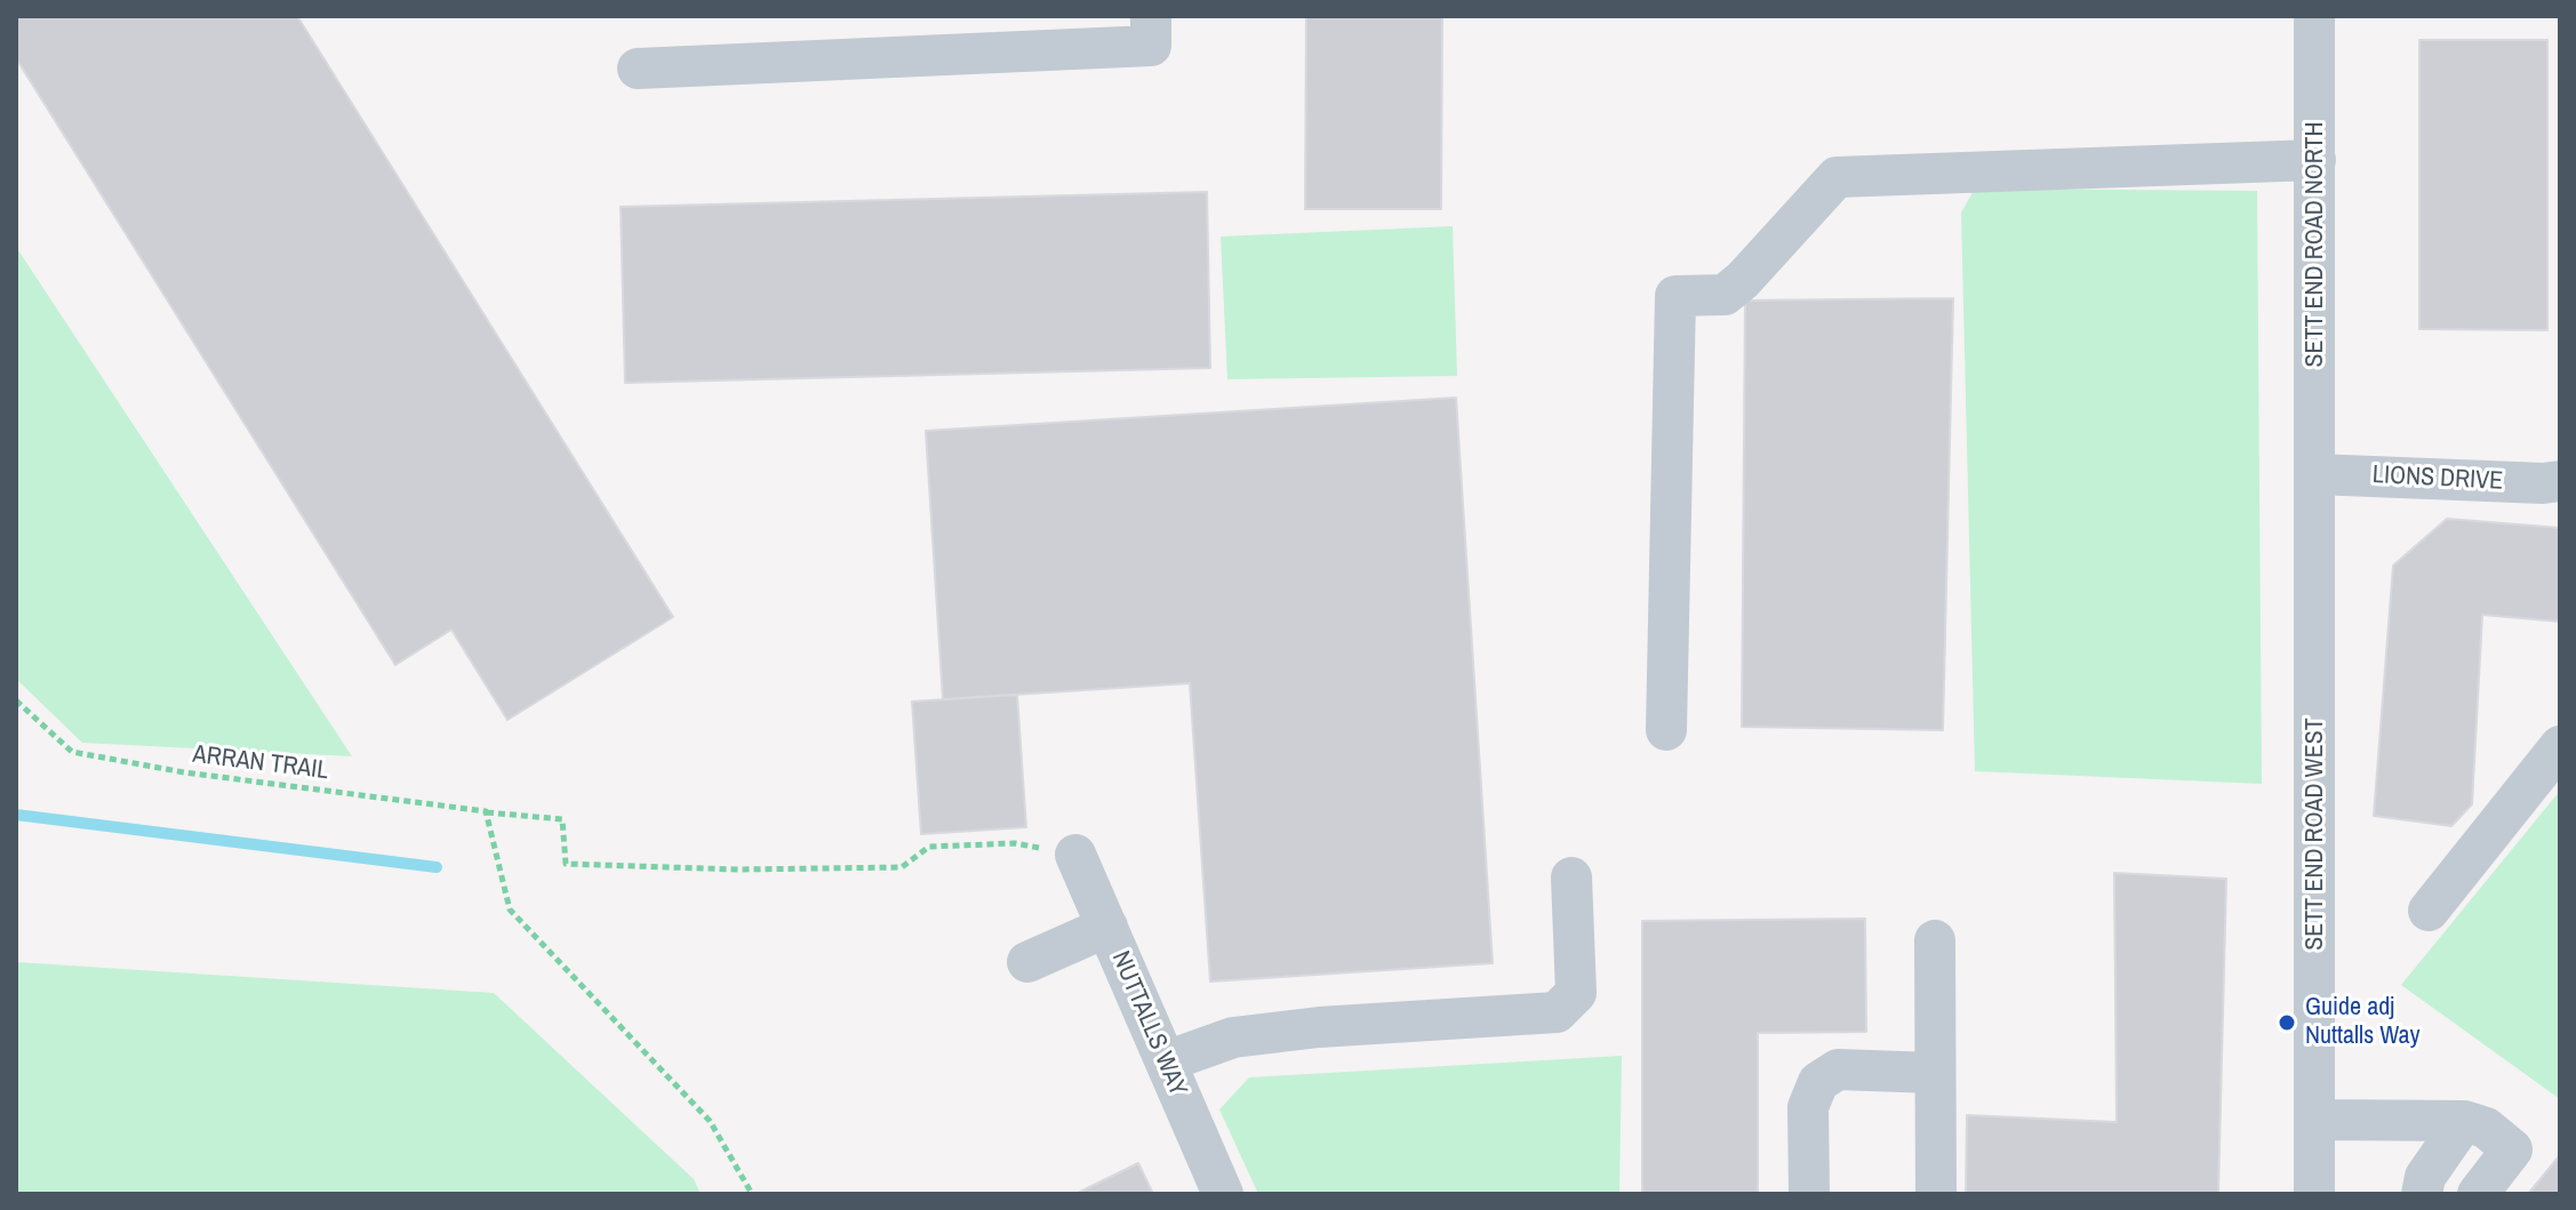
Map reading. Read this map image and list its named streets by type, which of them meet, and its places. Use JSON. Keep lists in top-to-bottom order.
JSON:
{
  "streets": {
    "street": [
      "SETT END ROAD NORTH",
      "LIONS DRIVE",
      "SETT END ROAD WEST",
      "NUTTALLS WAY"
    ],
    "path": ["ARRAN TRAIL"]
  },
  "crossings": [
    ["SETT END ROAD NORTH", "LIONS DRIVE"],
    ["SETT END ROAD NORTH", "SETT END ROAD WEST"],
    ["LIONS DRIVE", "SETT END ROAD WEST"],
    ["ARRAN TRAIL", "NUTTALLS WAY"]
  ],
  "places": ["Guide adj Nuttalls Way"]
}
